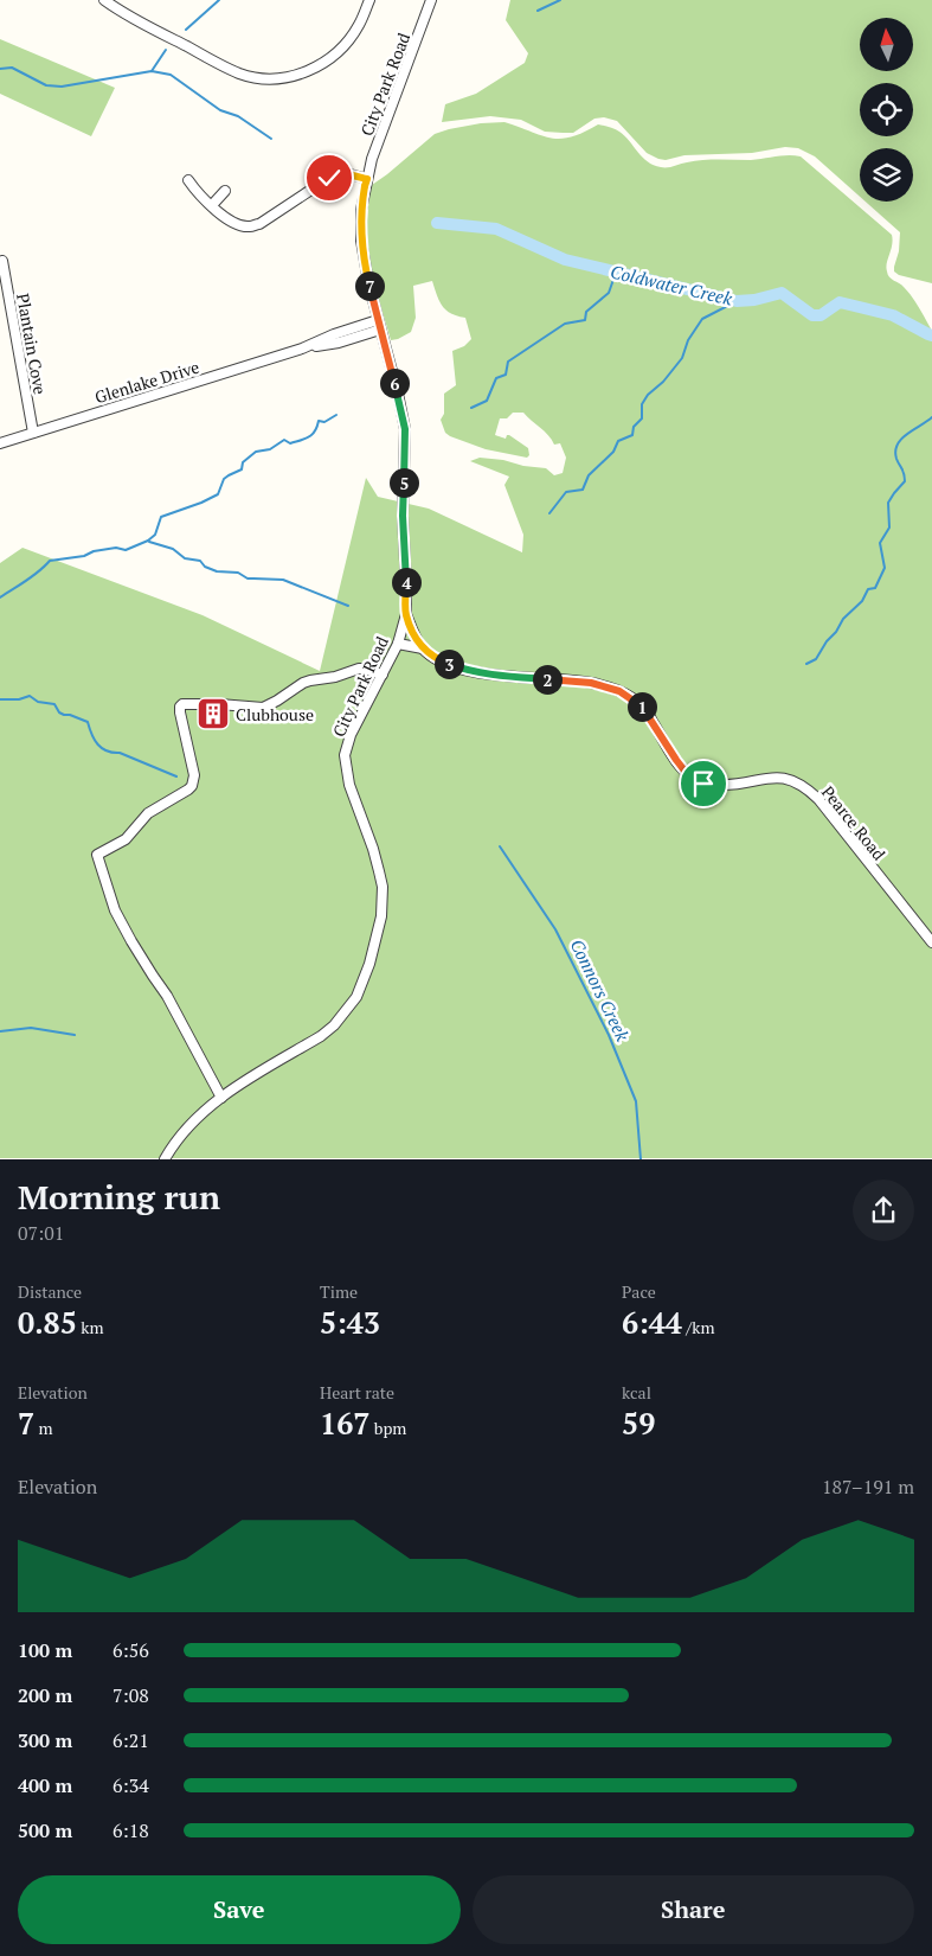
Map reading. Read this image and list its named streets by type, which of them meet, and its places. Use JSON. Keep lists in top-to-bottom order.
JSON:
{
  "streets": {
    "street": [
      "City Park Road",
      "Plantain Cove",
      "Glenlake Drive",
      "Pearce Road"
    ]
  },
  "crossings": [
    ["City Park Road", "Glenlake Drive"],
    ["City Park Road", "Pearce Road"],
    ["Plantain Cove", "Glenlake Drive"]
  ],
  "water": ["Coldwater Creek", "Connors Creek"],
  "places": {
    "building": ["Clubhouse"]
  },
  "north": "top",
  "page": {
    "pins": [
      "7",
      "6",
      "5",
      "4",
      "3",
      "2",
      "1"
    ],
    "heading": ["Morning run", "07:01"],
    "stats": [
      ["Distance", "0.85 km"],
      ["Time", "5:43"],
      ["Pace", "6:44 /km"],
      ["Elevation", "7 m"],
      ["Heart rate", "167 bpm"],
      ["kcal", "59"]
    ],
    "chart": ["Elevation", "187–191 m"],
    "list": [
      {
        "name": "100 m",
        "note": "6:56"
      },
      {
        "name": "200 m",
        "note": "7:08"
      },
      {
        "name": "300 m",
        "note": "6:21"
      },
      {
        "name": "400 m",
        "note": "6:34"
      },
      {
        "name": "500 m",
        "note": "6:18"
      }
    ],
    "buttons": ["Save", "Share"]
  }
}
